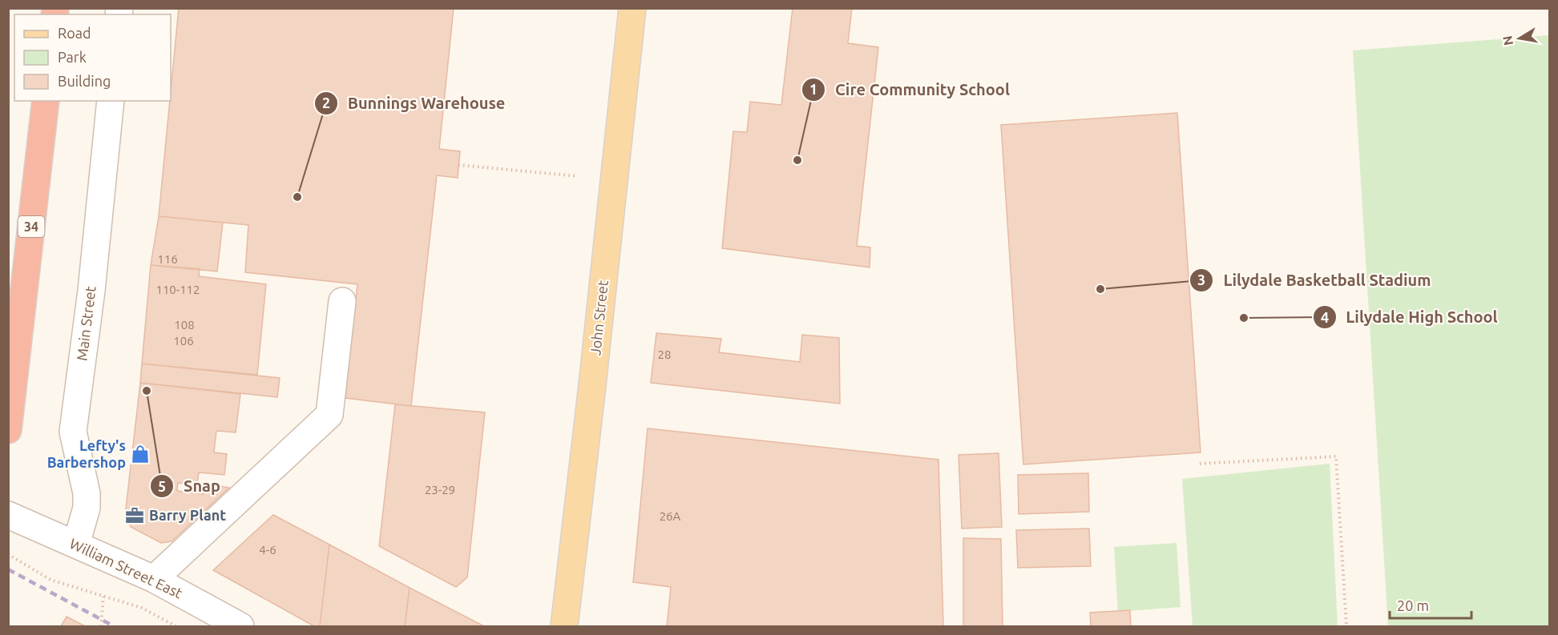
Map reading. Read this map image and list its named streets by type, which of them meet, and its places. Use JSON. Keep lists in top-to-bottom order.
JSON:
{
  "streets": {
    "highway": ["34"],
    "main road": ["John Street"],
    "street": ["Main Street", "William Street East"]
  },
  "crossings": [
    ["Main Street", "William Street East"]
  ],
  "places": {
    "other": [
      "Cire Community School",
      "Bunnings Warehouse",
      "Lilydale Basketball Stadium",
      "Lilydale High School",
      "Snap"
    ],
    "shop": ["Lefty's Barbershop"],
    "office": ["Barry Plant"]
  },
  "house_numbers": [
    "116",
    "110-112",
    "108",
    "106",
    "28",
    "23-29",
    "26A",
    "4-6"
  ],
  "legend": ["Road", "Park", "Building"],
  "scale_bar": "20 m",
  "north": "left"
}
